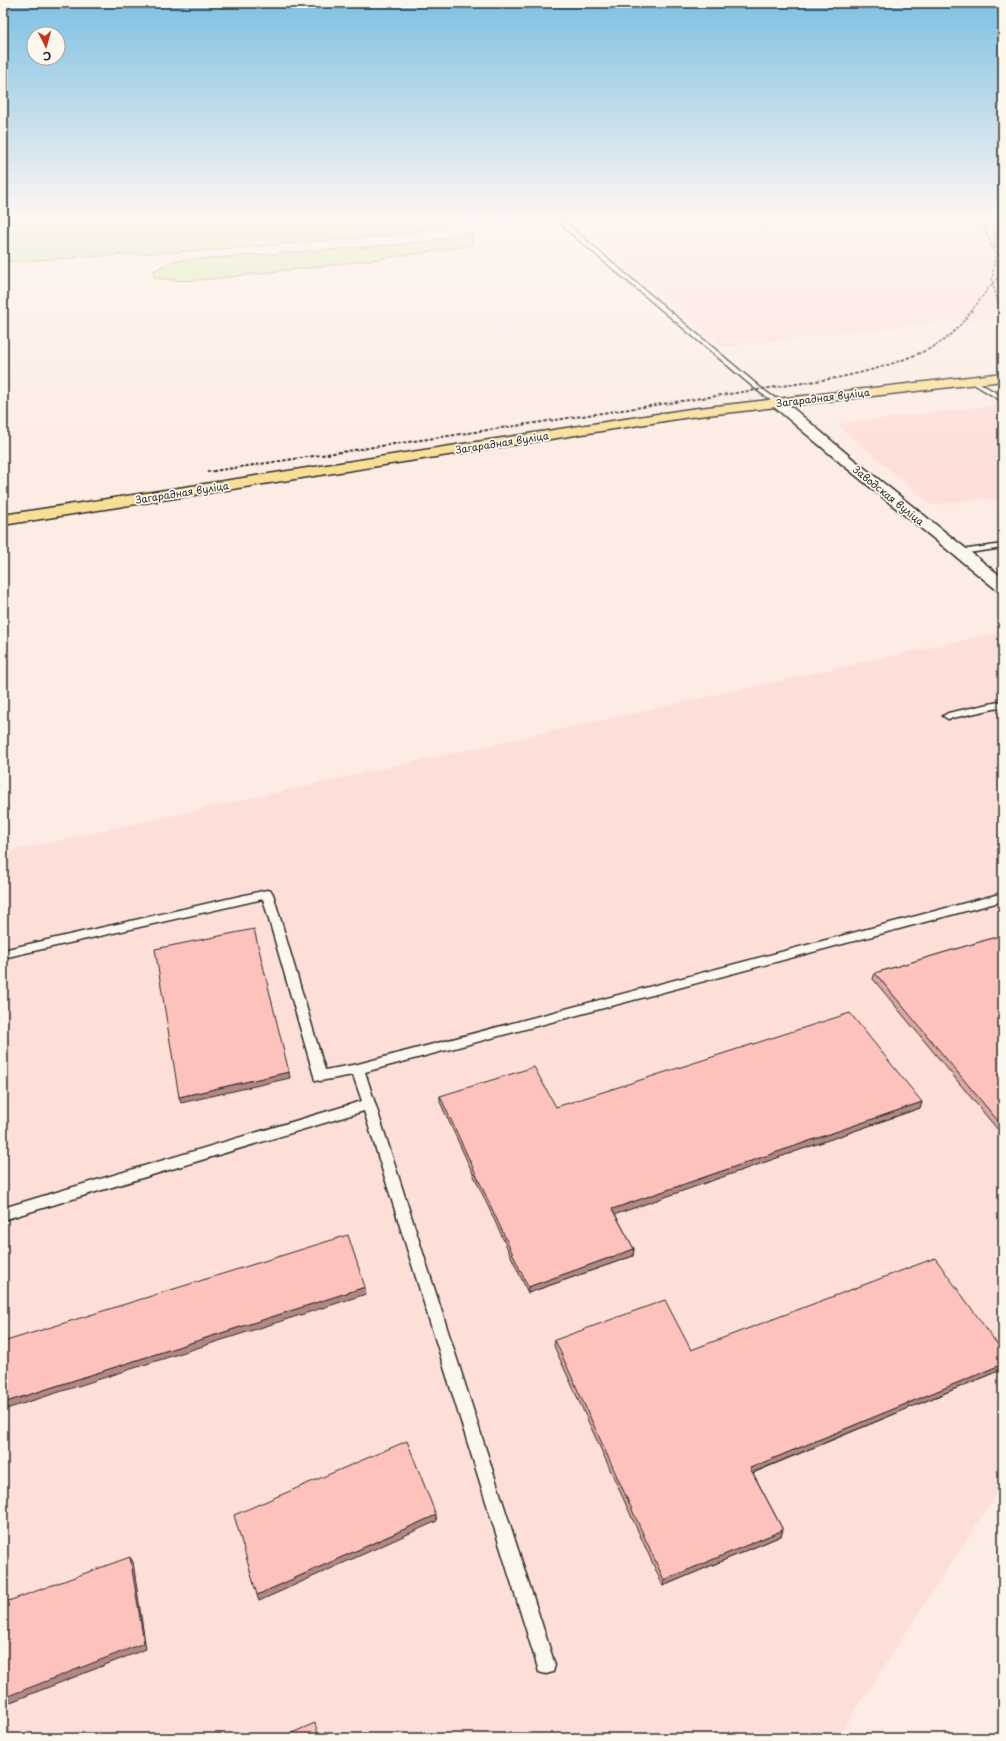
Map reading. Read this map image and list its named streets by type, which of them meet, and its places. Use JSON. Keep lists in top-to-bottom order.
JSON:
{
  "streets": {
    "main road": ["Загарадная вуліца"],
    "street": ["Заводская вуліца"]
  },
  "crossings": [
    ["Загарадная вуліца", "Заводская вуліца"]
  ],
  "north": "bottom"
}
